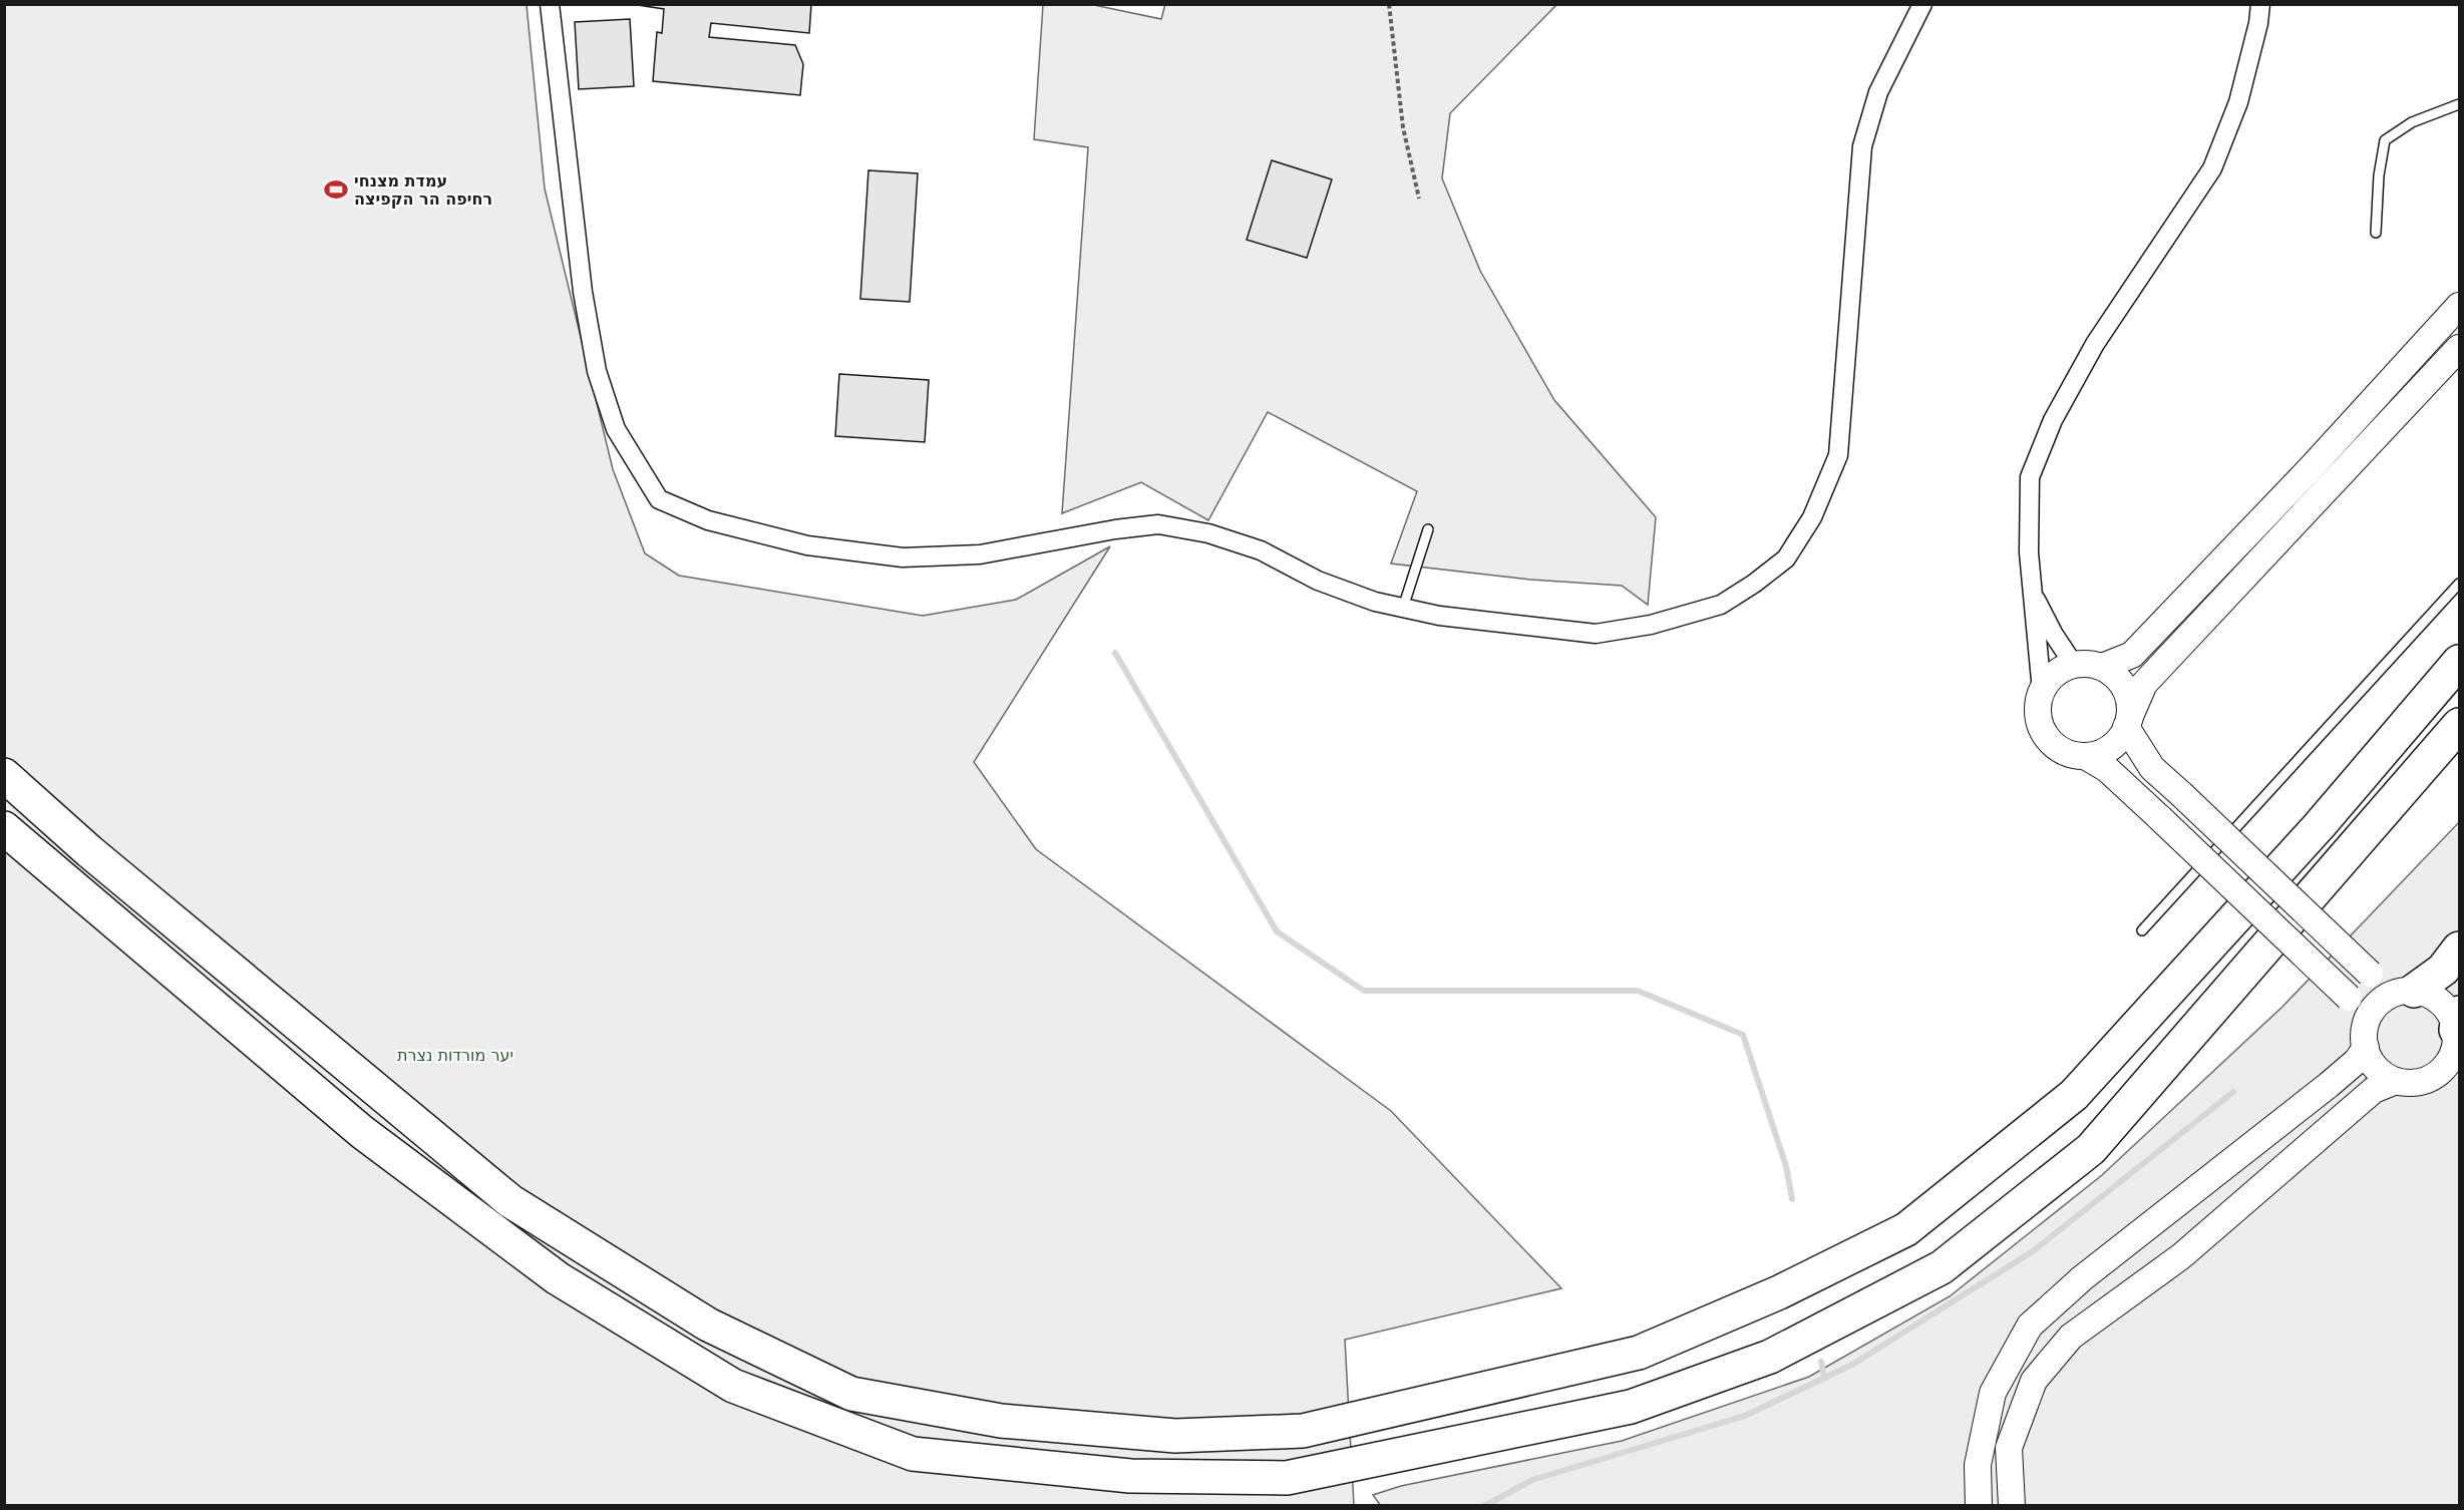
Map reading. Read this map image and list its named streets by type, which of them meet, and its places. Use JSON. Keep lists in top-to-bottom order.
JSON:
{
  "parks": ["יער מורדות נצרת"],
  "places": {
    "sports": ["עמדת מצנחי רחיפה הר הקפיצה"]
  }
}
